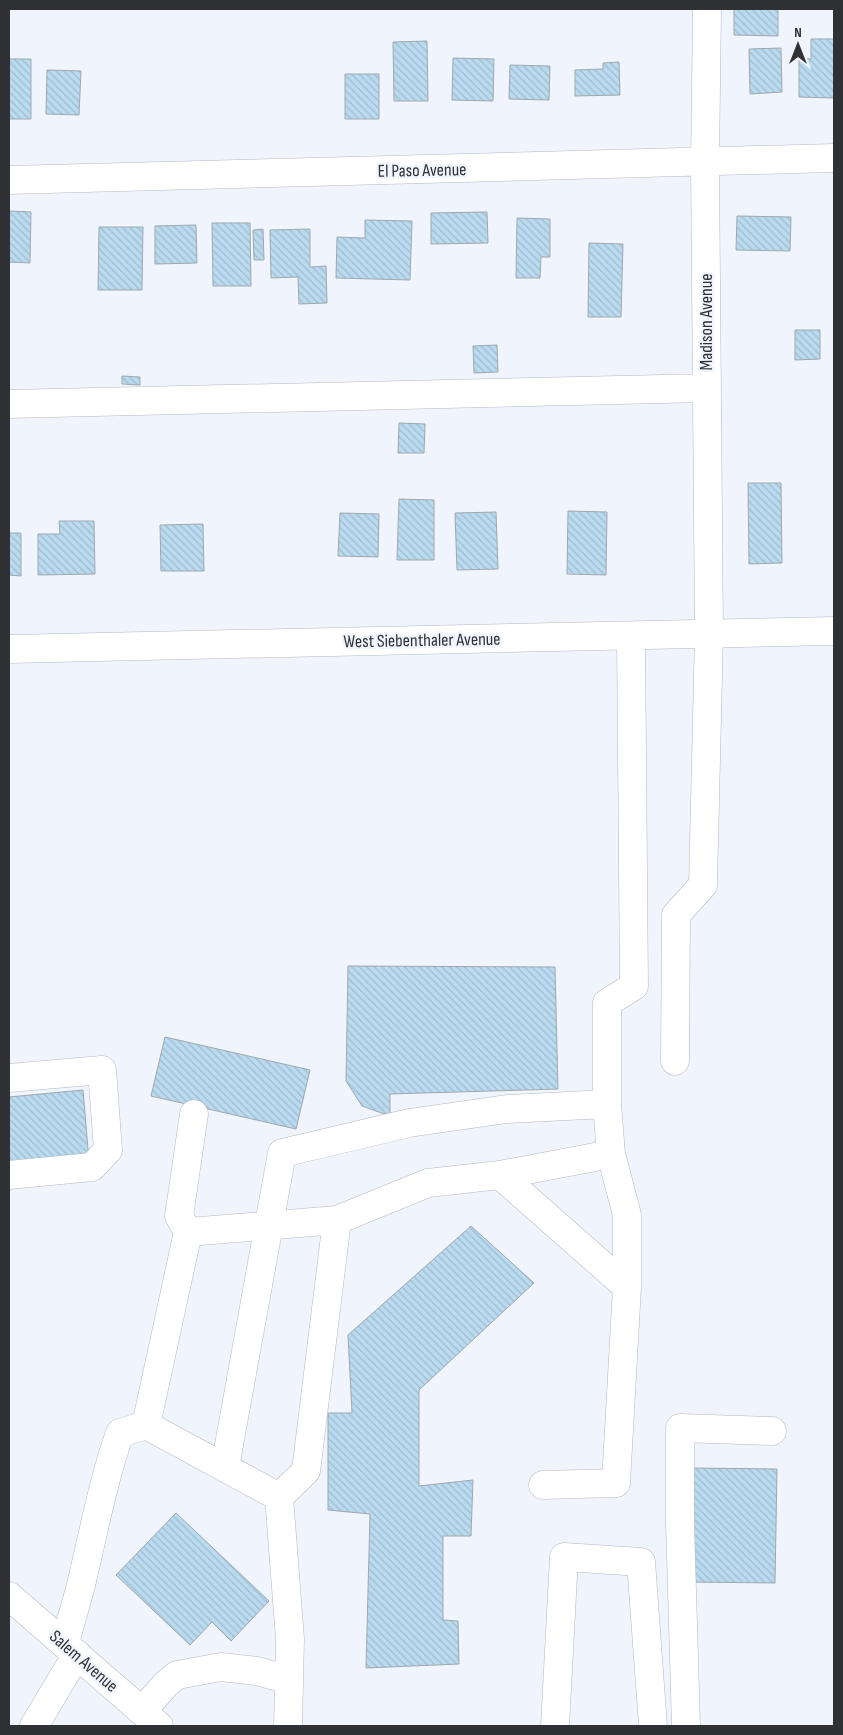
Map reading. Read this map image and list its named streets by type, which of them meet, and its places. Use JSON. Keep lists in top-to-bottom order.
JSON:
{
  "streets": {
    "street": [
      "El Paso Avenue",
      "Madison Avenue",
      "West Siebenthaler Avenue",
      "Salem Avenue"
    ]
  },
  "crossings": [
    ["El Paso Avenue", "Madison Avenue"],
    ["Madison Avenue", "West Siebenthaler Avenue"]
  ],
  "north": "top"
}
